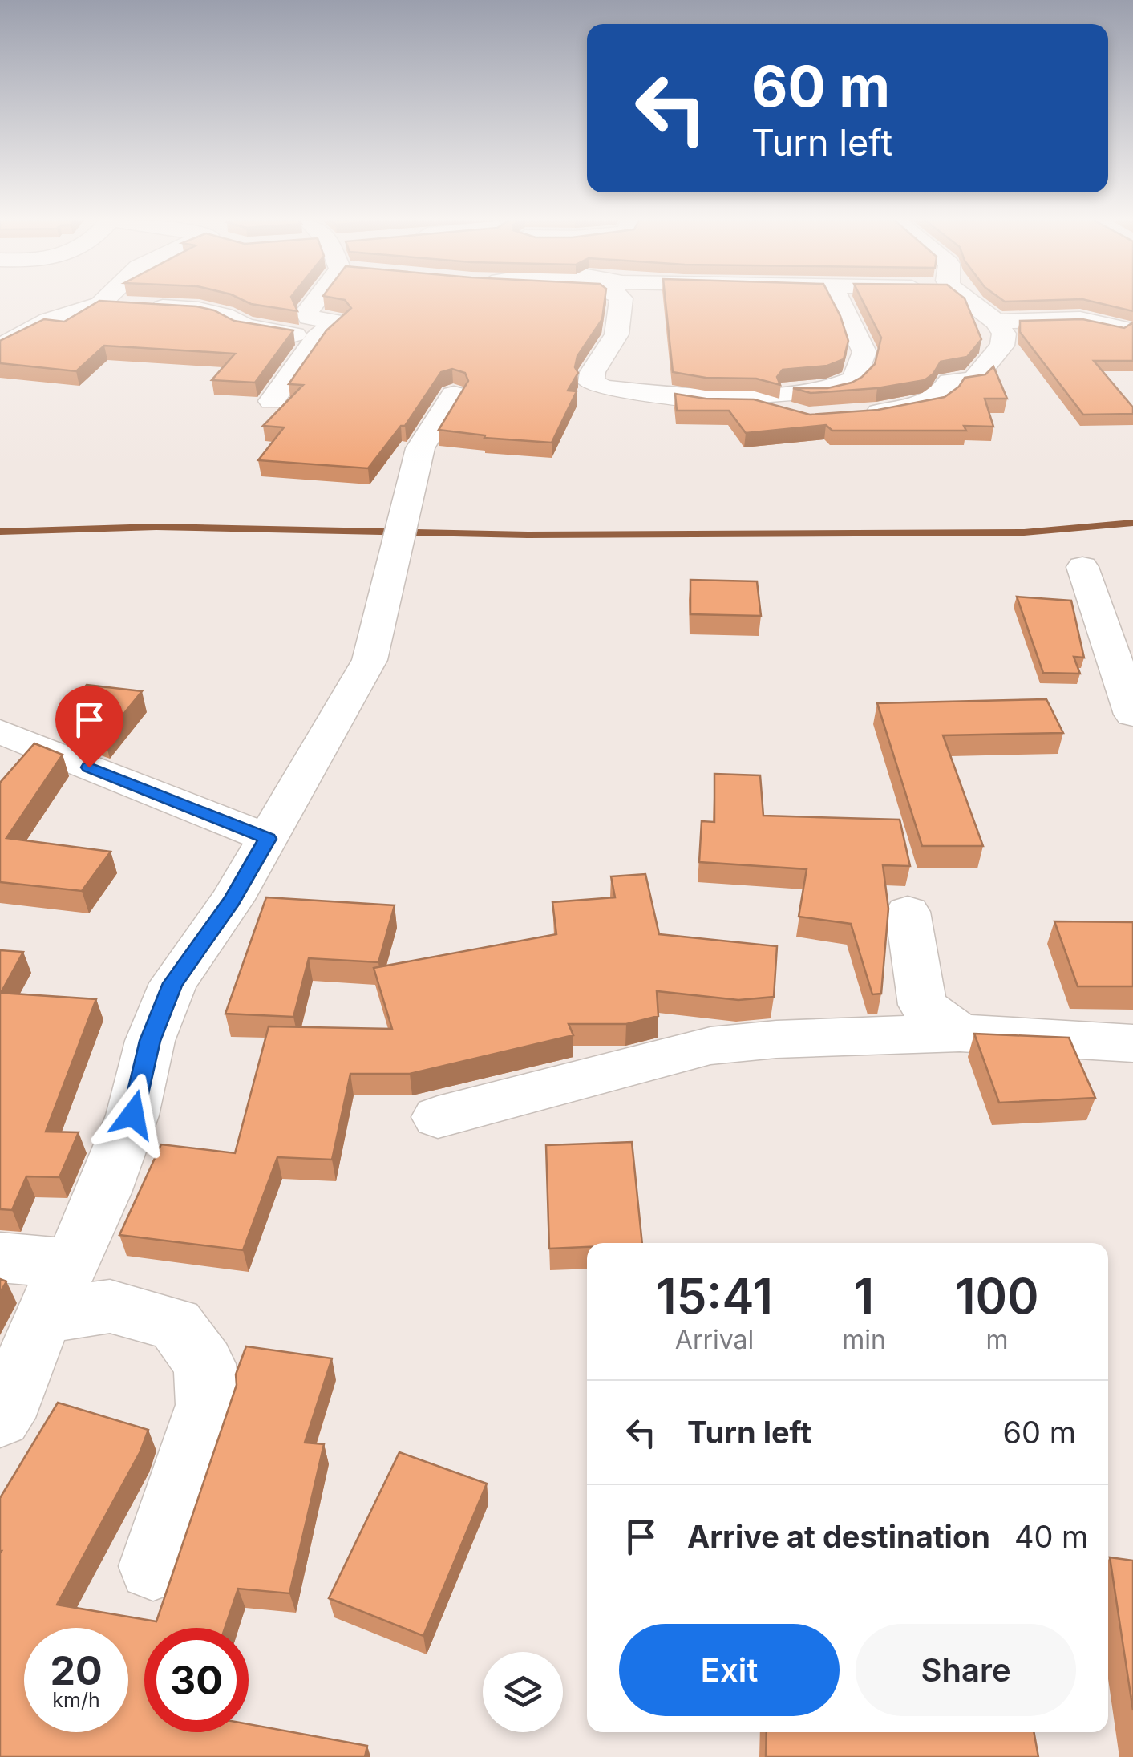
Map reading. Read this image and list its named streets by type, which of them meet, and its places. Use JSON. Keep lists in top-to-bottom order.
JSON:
{
  "page": {
    "turn": ["60 m", "Turn left"],
    "eta": [
      "15:41",
      "Arrival",
      "1",
      "min",
      "100",
      "m"
    ],
    "list": [
      {
        "name": "Turn left",
        "value": "60 m"
      },
      {
        "name": "Arrive at destination",
        "value": "40 m"
      }
    ],
    "buttons": ["Exit", "Share"],
    "speed": "20 km/h",
    "limit": "30"
  }
}
